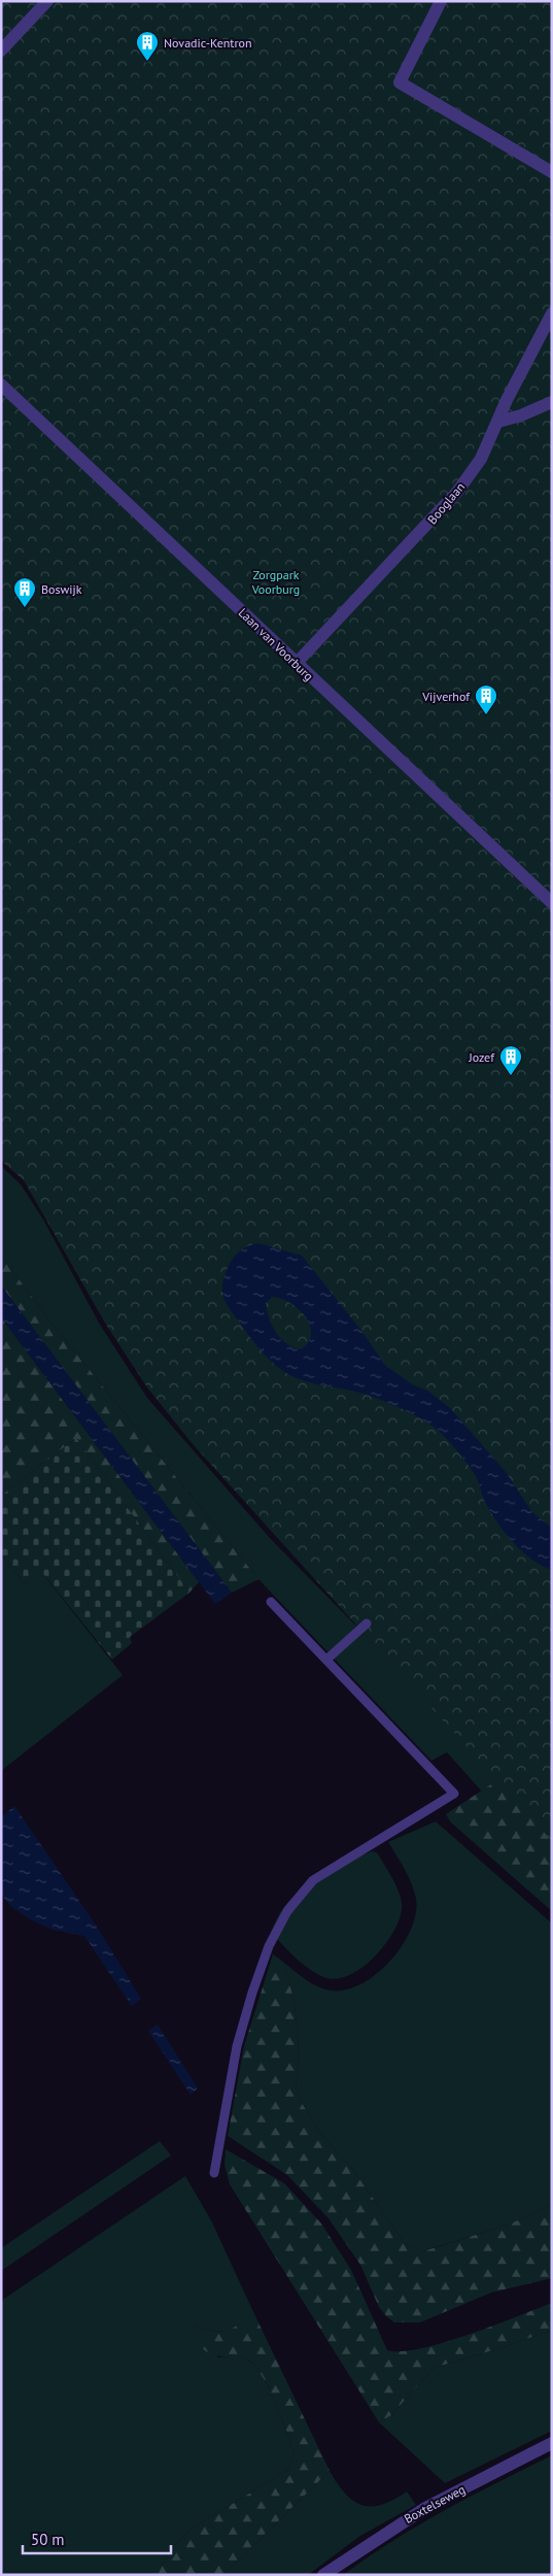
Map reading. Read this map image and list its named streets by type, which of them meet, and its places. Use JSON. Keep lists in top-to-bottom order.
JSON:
{
  "streets": {
    "street": ["Booglaan", "Laan van Voorburg", "Boxtelseweg"]
  },
  "crossings": [
    ["Booglaan", "Laan van Voorburg"]
  ],
  "parks": ["Zorgpark Voorburg"],
  "places": {
    "building": [
      "Novadic-Kentron",
      "Boswijk",
      "Vijverhof",
      "Jozef"
    ]
  },
  "scale_bar": "50 m"
}
